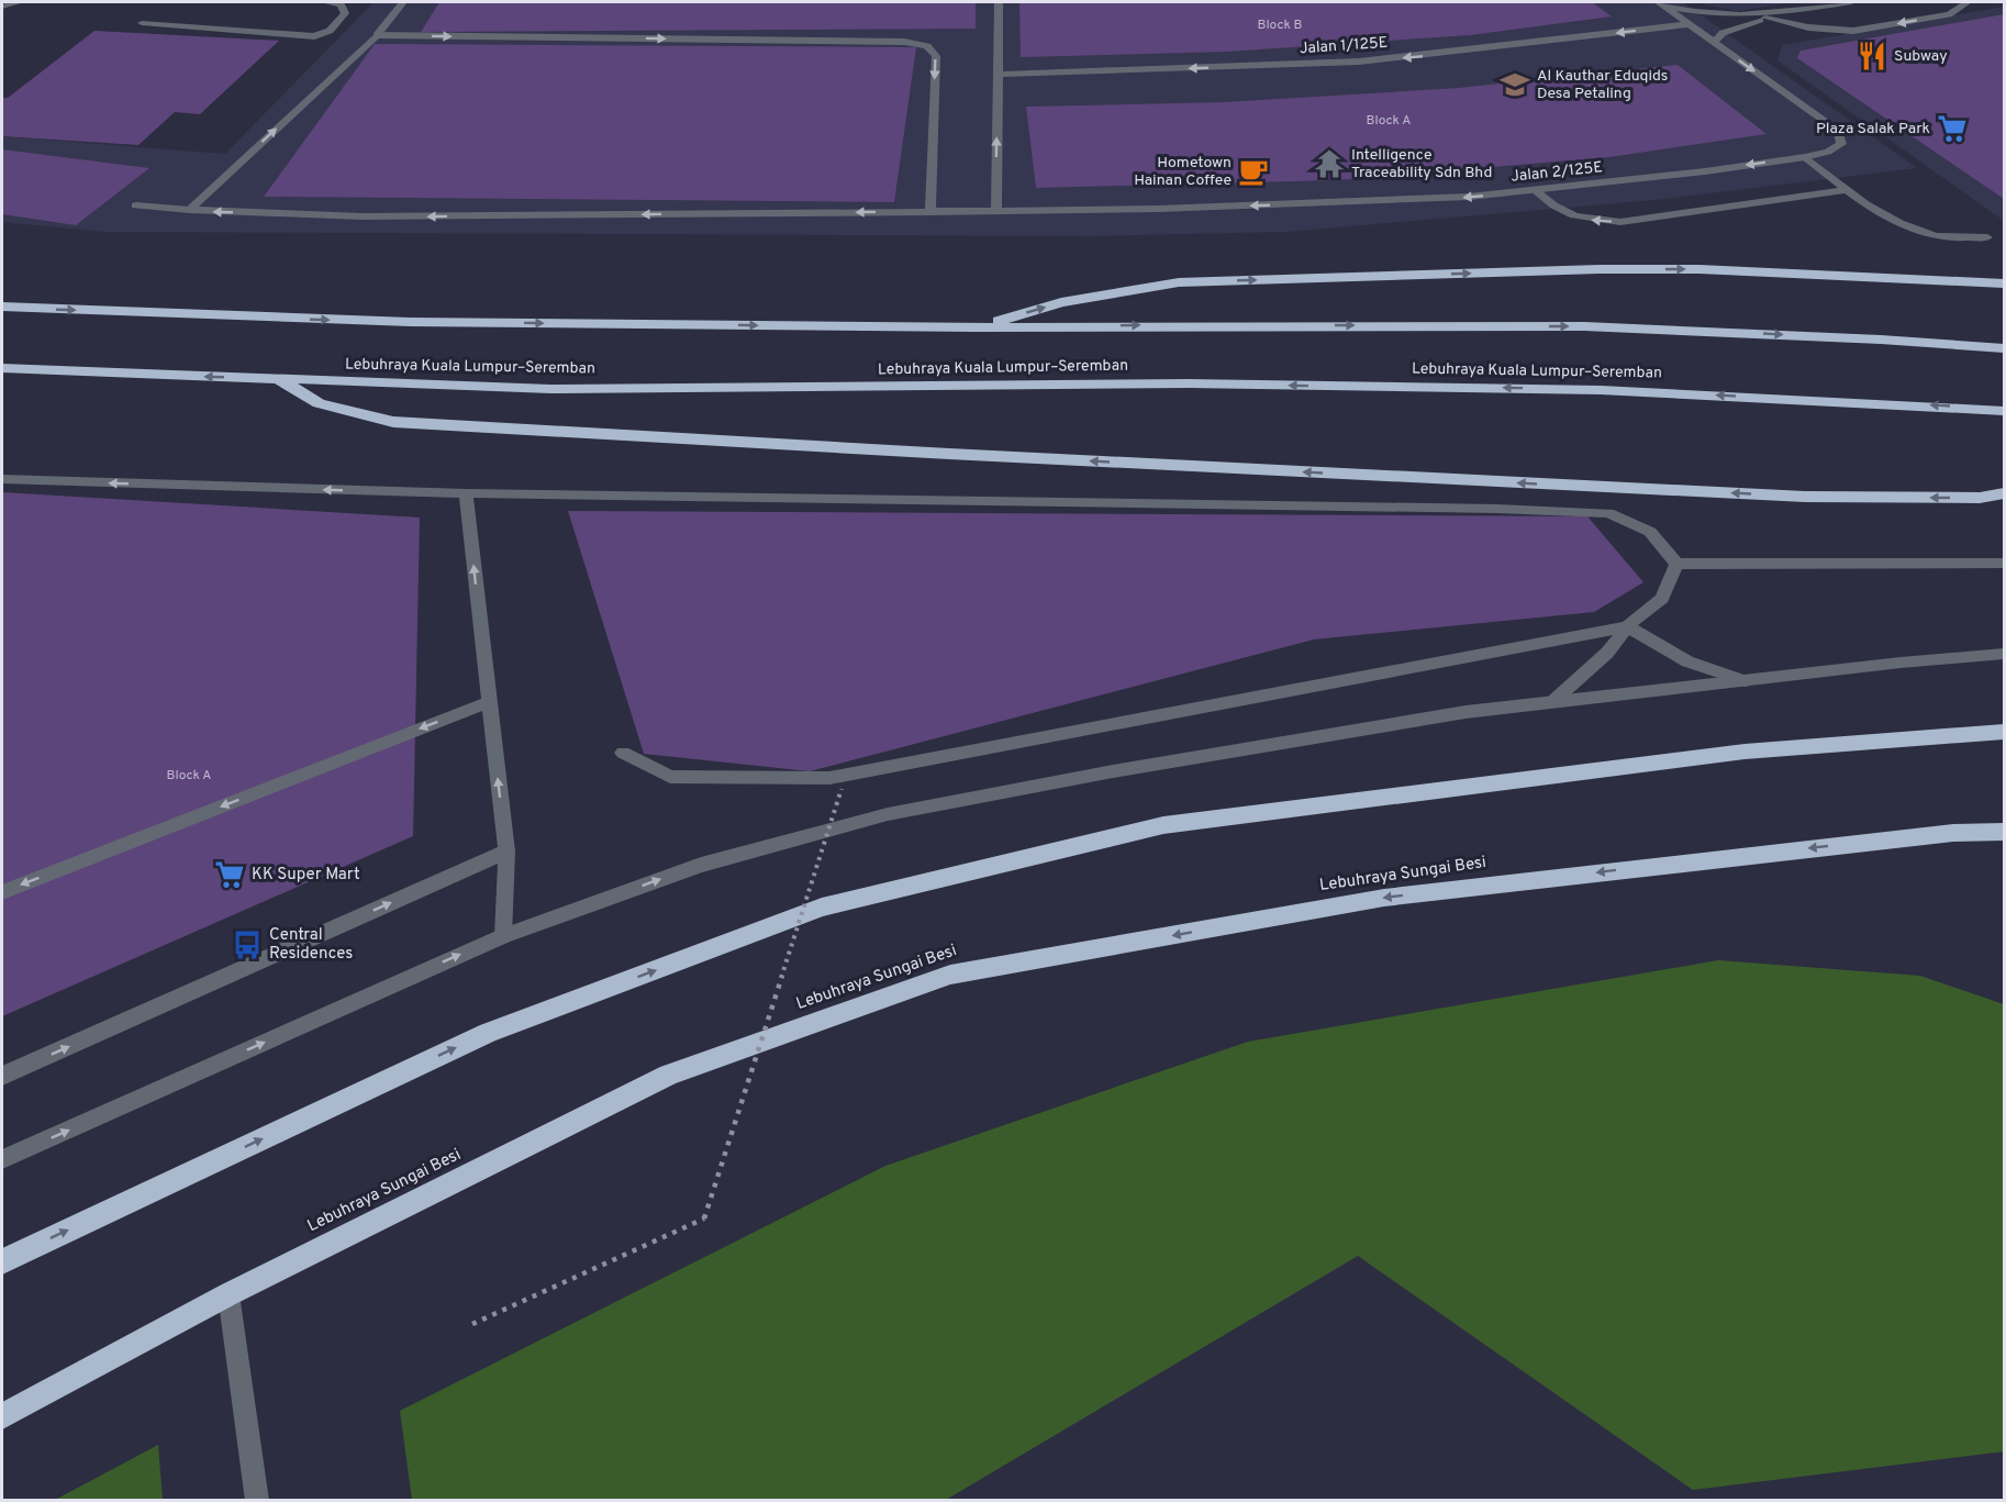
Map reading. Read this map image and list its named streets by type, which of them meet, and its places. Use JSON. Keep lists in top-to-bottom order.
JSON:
{
  "streets": {
    "highway": ["Lebuhraya Kuala Lumpur–Seremban", "Lebuhraya Sungai Besi"],
    "street": ["Jalan 1/125E", "Jalan 2/125E"]
  },
  "crossings": [
    ["Jalan 1/125E", "Jalan 2/125E"]
  ],
  "one_way": ["Jalan 1/125E"],
  "places": {
    "restaurant": ["Subway"],
    "school or university": ["Al Kauthar Eduqids Desa Petaling"],
    "supermarket": ["Plaza Salak Park", "KK Super Mart"],
    "temple": ["Intelligence Traceability Sdn Bhd"],
    "cafe": ["Hometown Hainan Coffee"],
    "bus stop": ["Central Residences"]
  },
  "house_numbers": ["Block B", "Block A", "Block A"]
}
